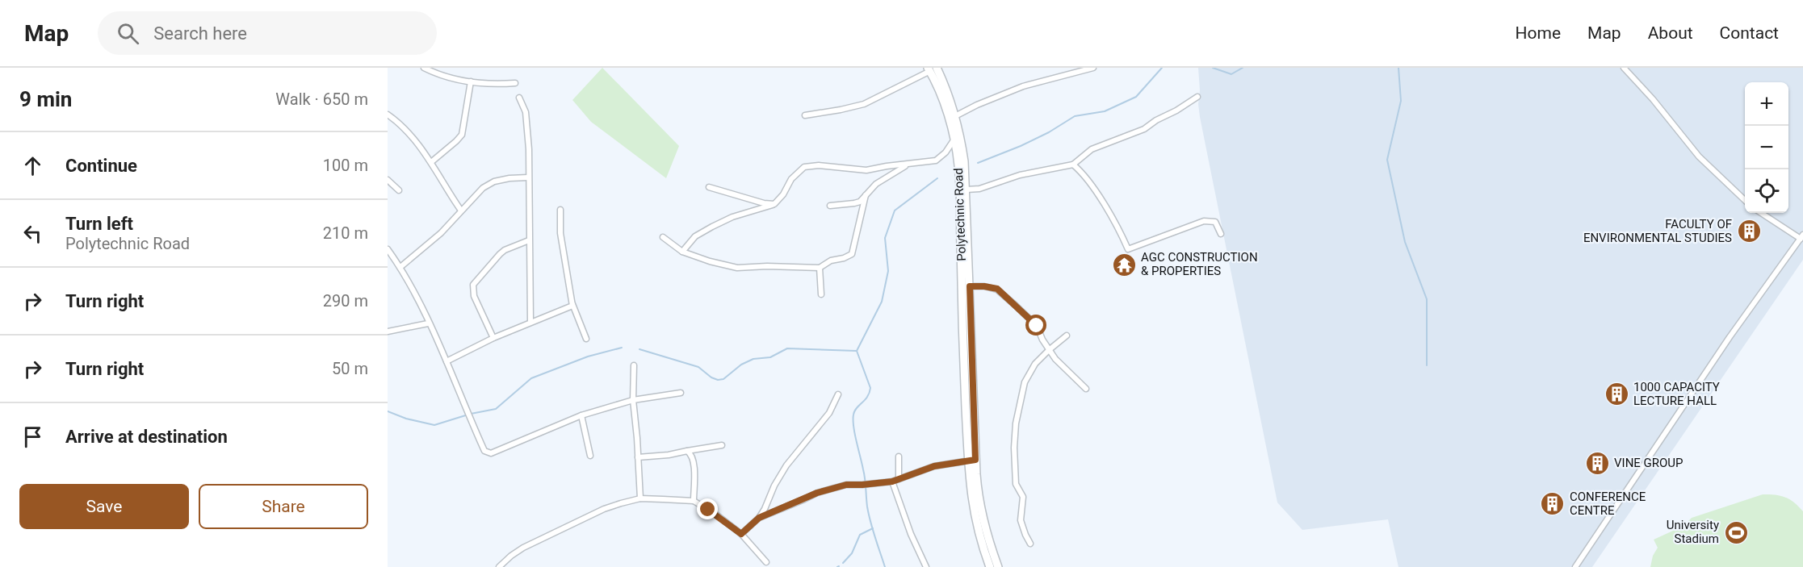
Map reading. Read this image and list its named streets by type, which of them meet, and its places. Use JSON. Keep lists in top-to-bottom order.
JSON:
{
  "streets": {
    "main road": ["Polytechnic Road"]
  },
  "places": {
    "building": [
      "FACULTY OF ENVIRONMENTAL STUDIES",
      "1000 CAPACITY LECTURE HALL",
      "VINE GROUP",
      "CONFERENCE CENTRE"
    ],
    "temple": ["AGC CONSTRUCTION & PROPERTIES"],
    "sports": ["University Stadium"]
  },
  "page": {
    "header": "Map",
    "search": "Search here",
    "nav": [
      "Home",
      "Map",
      "About",
      "Contact"
    ],
    "heading": ["9 min", "Walk · 650 m"],
    "map_buttons": ["+", "−"],
    "list": [
      ["Continue", "100 m"],
      ["Turn left", "Polytechnic Road", "210 m"],
      ["Turn right", "290 m"],
      ["Turn right", "50 m"],
      "Arrive at destination"
    ],
    "buttons": ["Save", "Share"]
  }
}
